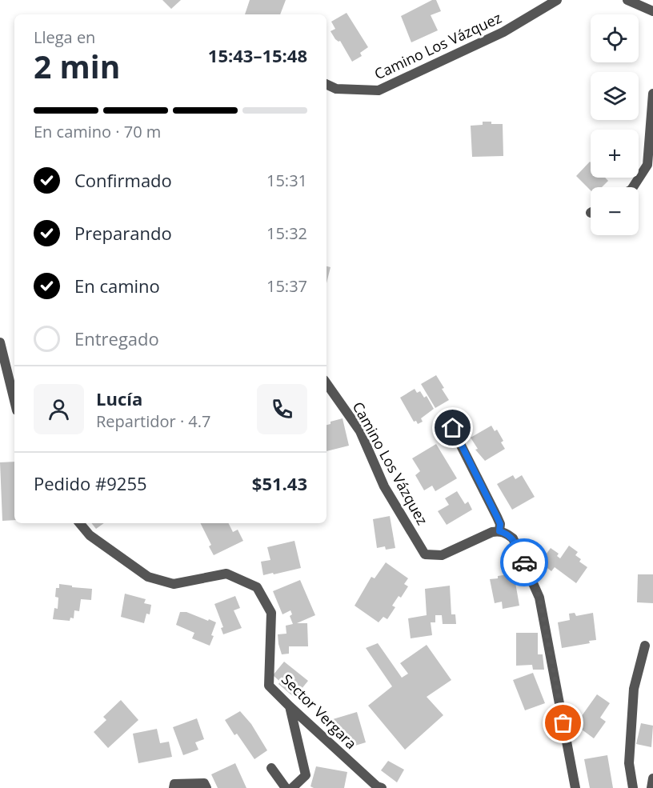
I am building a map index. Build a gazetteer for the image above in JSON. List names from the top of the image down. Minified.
{"streets":{"street":["Camino Los Vázquez","Sector Vergara"]},"page":{"map_buttons":["+","−"],"heading":["2 min","Llega en","15:43–15:48"],"panel":["Lucía","Repartidor · 4.7","Pedido #9255","$51.43"],"bar":"En camino · 70 m","list":[["Confirmado","15:31"],["Preparando","15:32"],["En camino","15:37"],"Entregado"]}}
